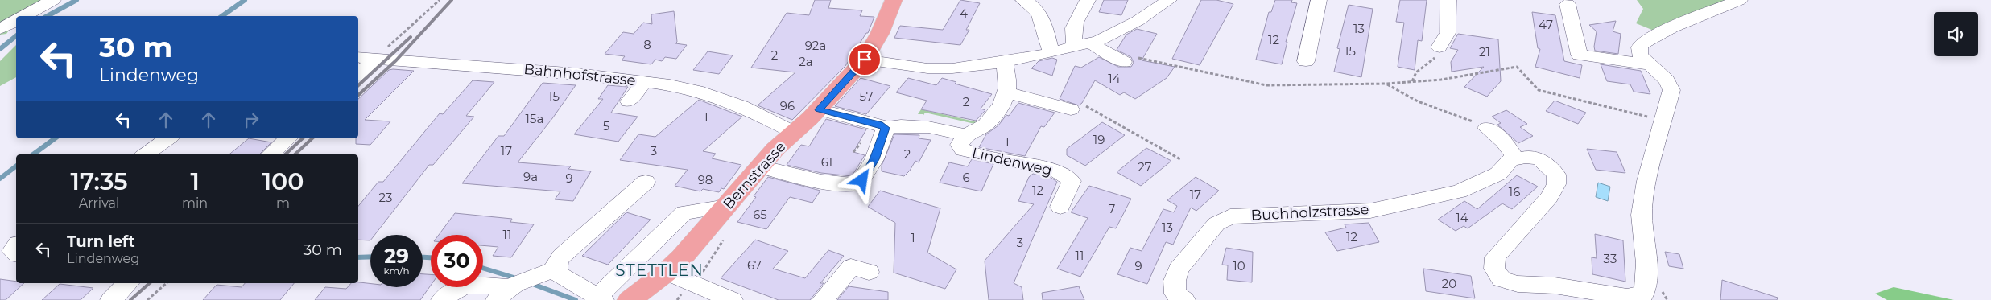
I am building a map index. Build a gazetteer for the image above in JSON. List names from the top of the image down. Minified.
{"streets":{"main road":["Bernstrasse"],"street":["Bahnhofstrasse","Lindenweg","Buchholzstrasse"]},"crossings":[["Bahnhofstrasse","Bernstrasse"],["Lindenweg","Bernstrasse"]],"districts":["STETTLEN"],"house_numbers":["4","47","13","12","8","92a","15","21","2","2a","14","15","57","2","96","1","15a","5","19","1","17","3","2","61","27","9a","6","9","98","12","16","17","23","7","65","14","13","11","12","1","3","11","33","67","9","10","20"],"page":{"turn":["30 m","Lindenweg"],"eta":["17:35","Arrival","1","min","100","m"],"list":[{"name":"Turn left","note":"Lindenweg","value":"30 m"}],"speed":"29 km/h","limit":"30"}}
